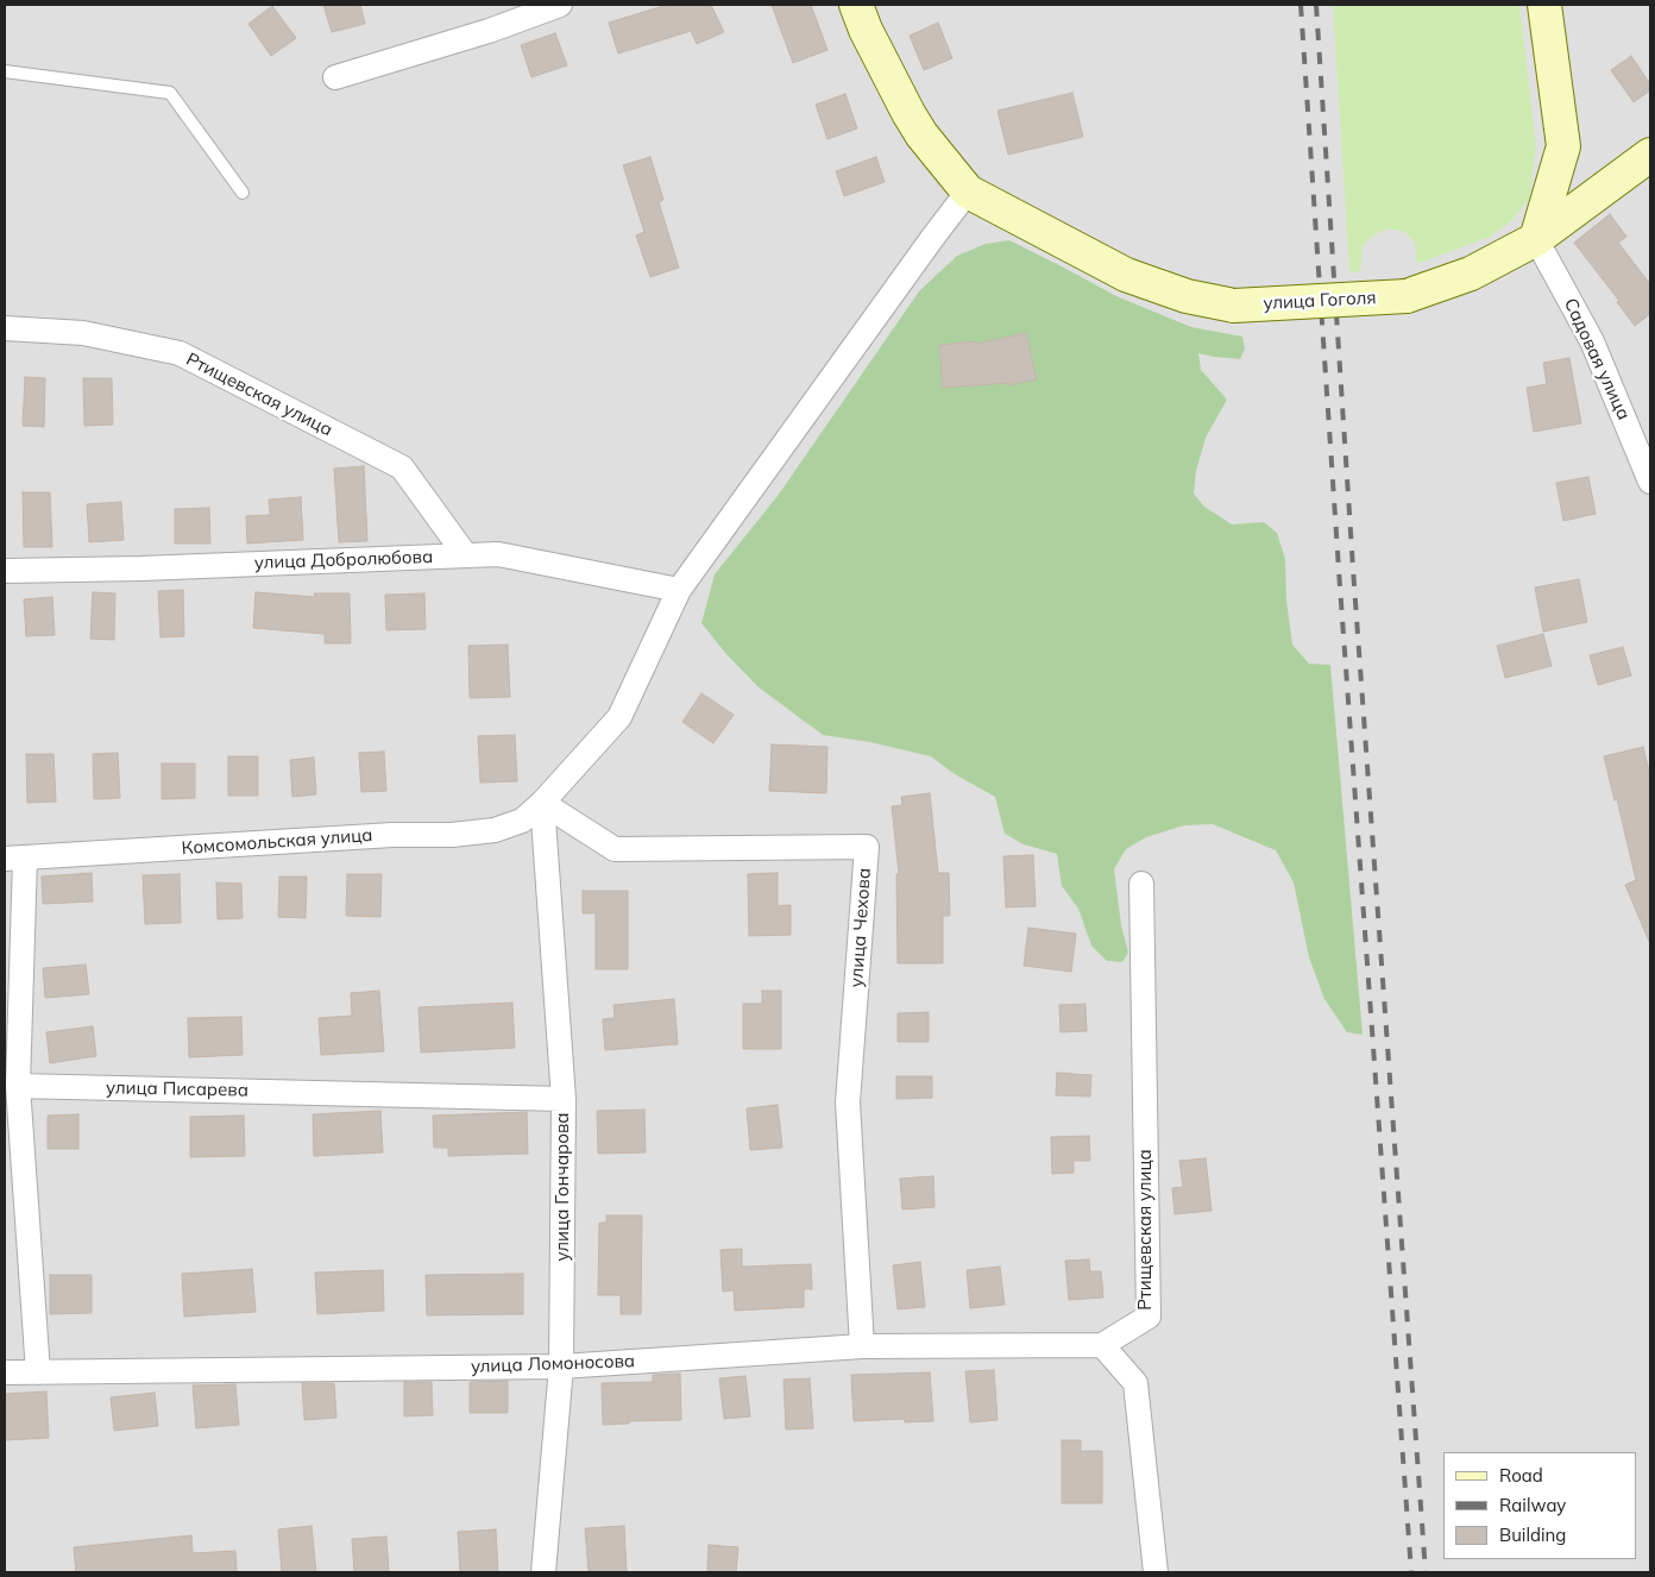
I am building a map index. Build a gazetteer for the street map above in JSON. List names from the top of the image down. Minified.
{"streets":{"street":["улица Гоголя","Садовая улица","Ртищевская улица","улица Добролюбова","Комсомольская улица","улица Чехова","улица Писарева","улица Гончарова","улица Ломоносова"]},"crossings":[["улица Гоголя","Садовая улица"],["улица Гоголя","Комсомольская улица"],["Ртищевская улица","улица Добролюбова"],["Ртищевская улица","улица Ломоносова"],["улица Добролюбова","Комсомольская улица"],["Комсомольская улица","улица Чехова"],["Комсомольская улица","улица Гончарова"],["улица Чехова","улица Гончарова"],["улица Чехова","улица Ломоносова"],["улица Писарева","улица Гончарова"],["улица Гончарова","улица Ломоносова"]],"legend":["Road","Railway","Building"]}
